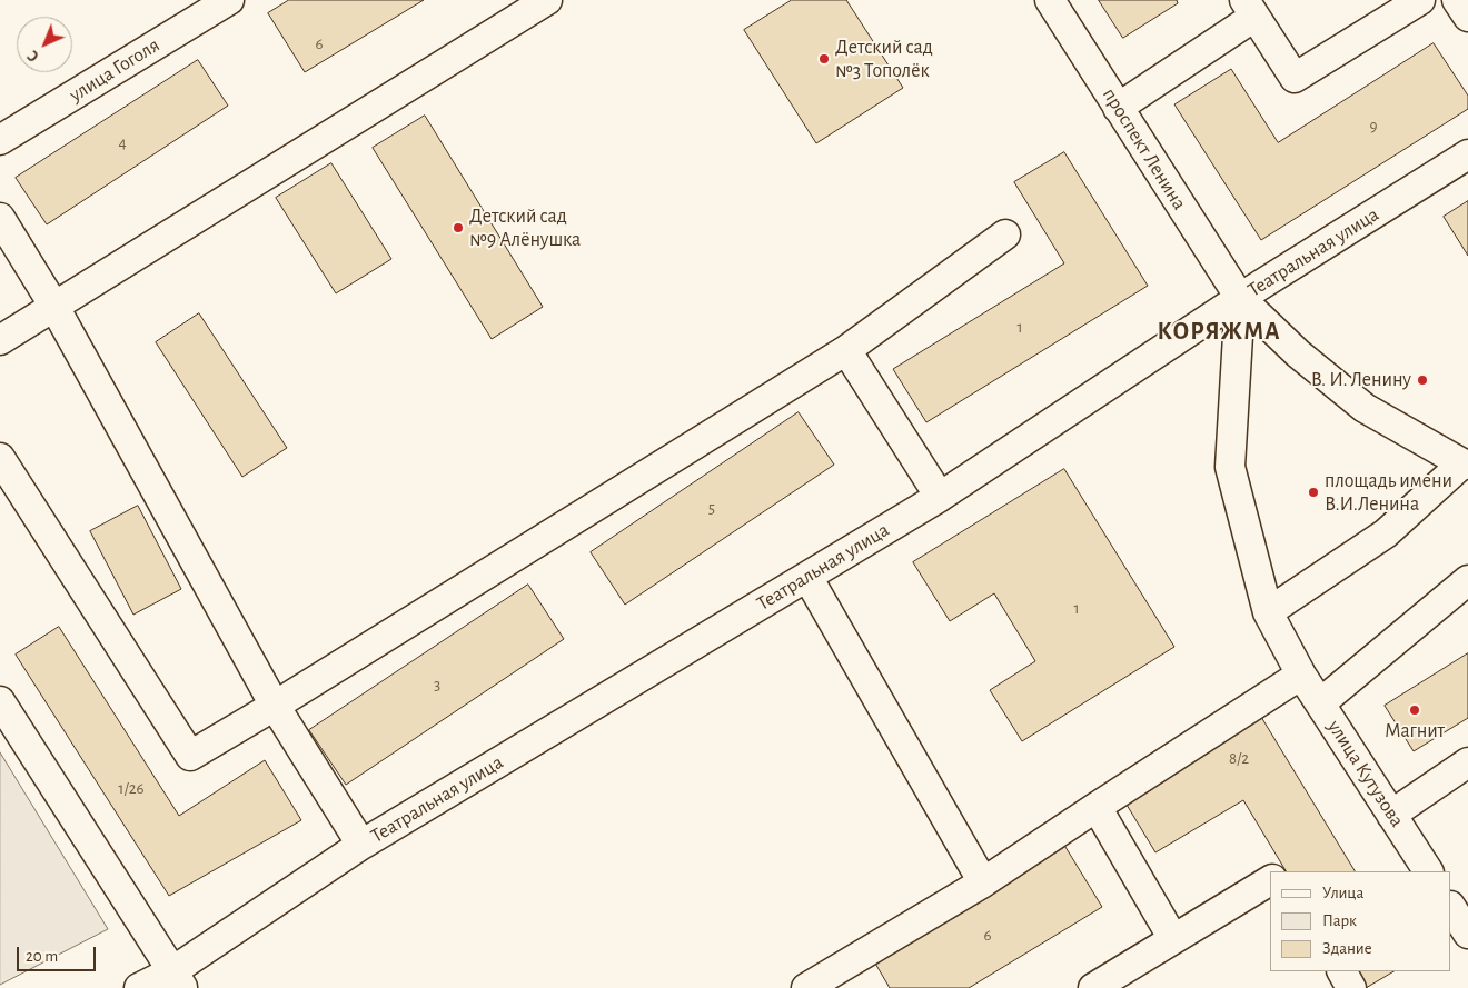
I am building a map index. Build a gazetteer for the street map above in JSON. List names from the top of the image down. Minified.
{"streets":{"street":["улица Гоголя","проспект Ленина","Театральная улица","улица Кутузова"]},"crossings":[["проспект Ленина","Театральная улица"]],"districts":["КОРЯЖМА"],"places":["Детский сад №3 Тополёк","Детский сад №9 Алёнушка","В. И. Ленину","площадь имени В.И.Ленина","Магнит"],"house_numbers":["6","9","4","1","5","1","3","8/2","1/26","6"],"legend":["Улица","Парк","Здание"],"scale_bar":"20 m","north":"bottom left"}
